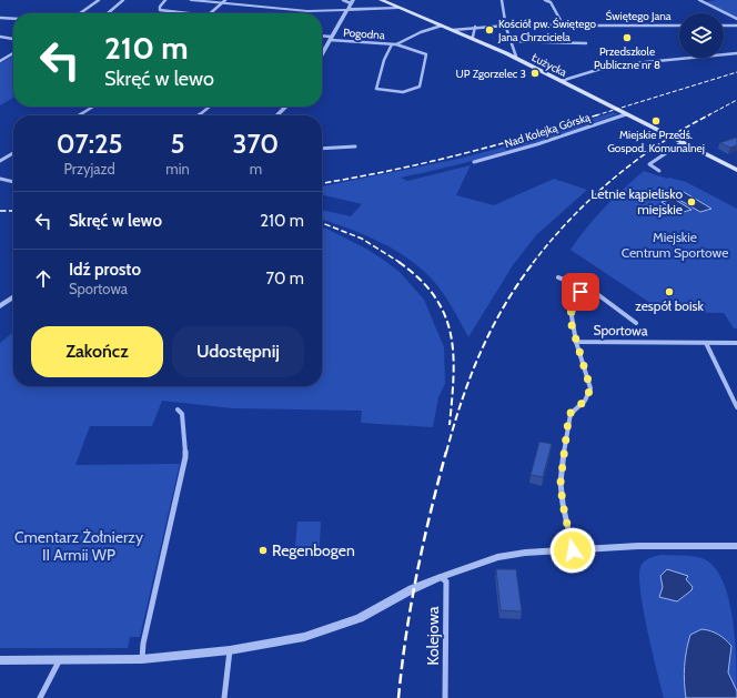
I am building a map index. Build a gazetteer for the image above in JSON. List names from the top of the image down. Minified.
{"streets":{"main road":["Łużycka"],"street":["Świętego Jana","Pogodna","Nad Kolejką Górską","Sportowa","Kolejowa"]},"crossings":[["Świętego Jana","Łużycka"],["Pogodna","Łużycka"],["Łużycka","Nad Kolejką Górską"]],"parks":["Miejskie Centrum Sportowe","Cmentarz Żołnierzy II Armii WP"],"places":["Kościół pw. Świętego Jana Chrzciciela","Przedszkole Publiczne nr 8","UP Zgorzelec 3","Miejskie Przedś. Gospod. Komunalnej","Letnie kąpielisko miejskie","zespół boisk","Regenbogen"],"page":{"turn":["210 m","Skręć w lewo"],"eta":["07:25","Przyjazd","5","min","370","m"],"list":[{"name":"Skręć w lewo","value":"210 m"},{"name":"Idź prosto","note":"Sportowa","value":"70 m"}],"buttons":["Zakończ","Udostępnij"]}}
